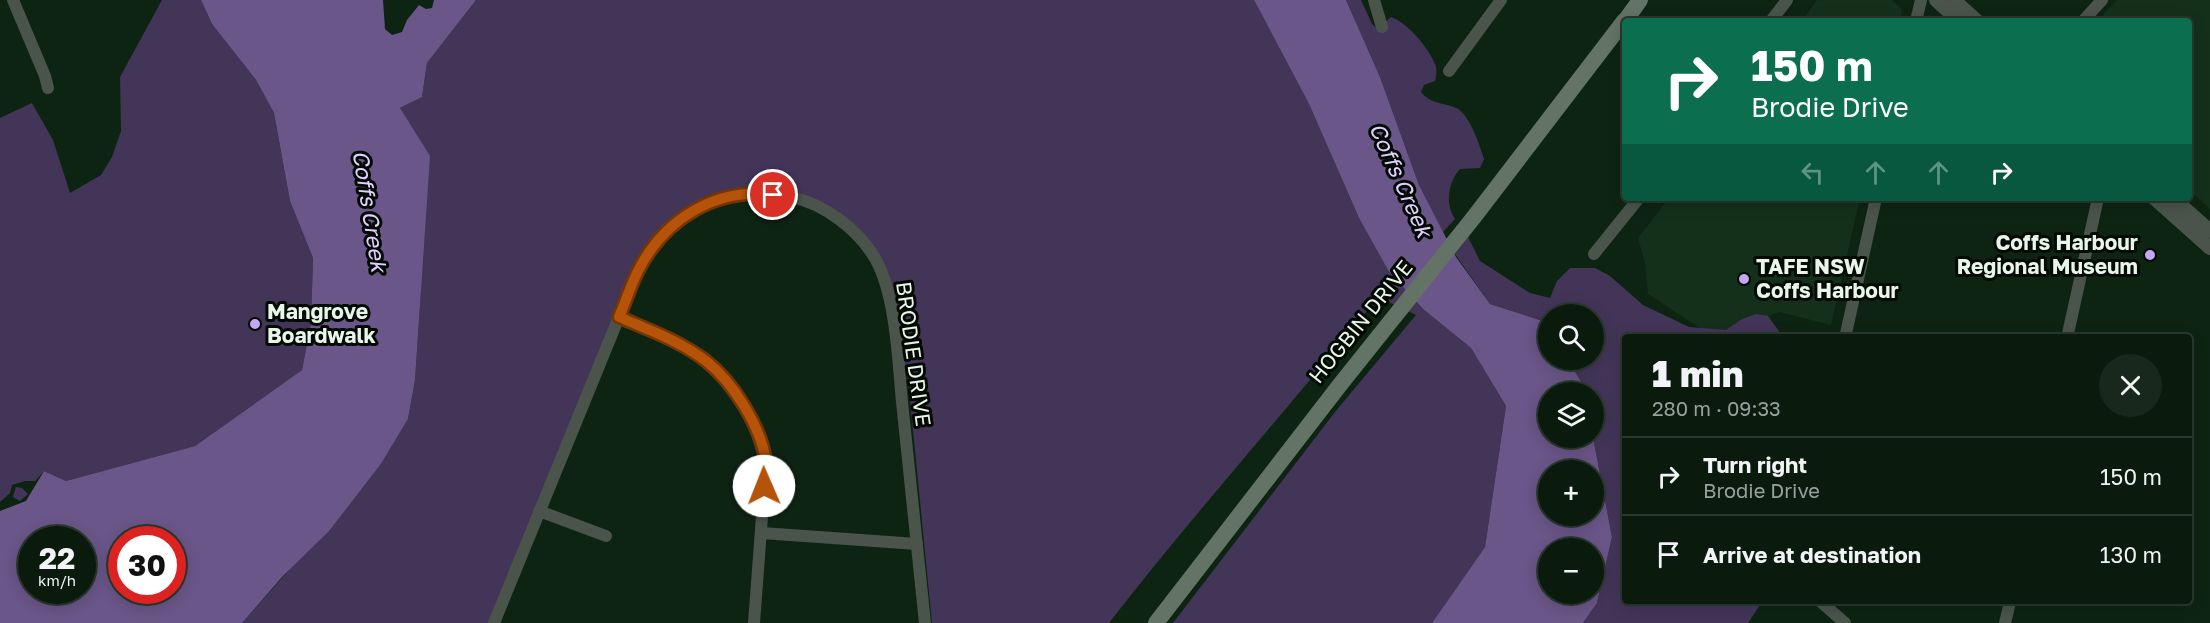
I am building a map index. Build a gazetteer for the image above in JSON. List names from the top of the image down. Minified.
{"streets":{"main road":["HOGBIN DRIVE"],"street":["BRODIE DRIVE"]},"water":["Coffs Creek"],"places":["Coffs Harbour Regional Museum","TAFE NSW Coffs Harbour","Mangrove Boardwalk"],"page":{"turn":["150 m","Brodie Drive"],"map_buttons":["+","−"],"heading":["1 min","280 m · 09:33"],"list":[{"name":"Turn right","note":"Brodie Drive","value":"150 m"},{"name":"Arrive at destination","value":"130 m"}],"speed":"22 km/h","limit":"30"}}
